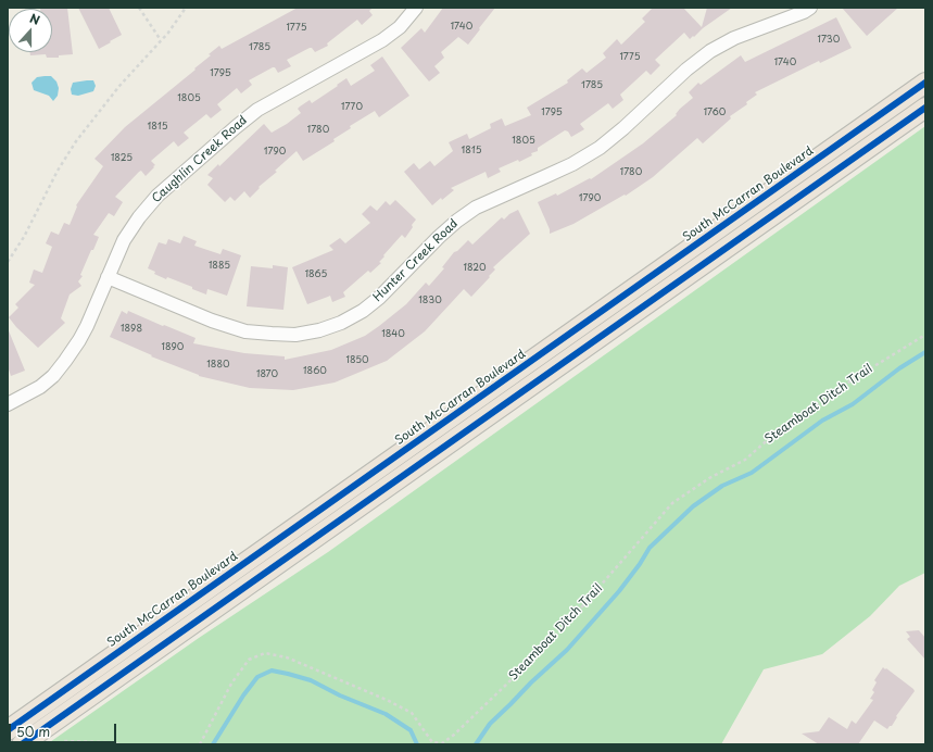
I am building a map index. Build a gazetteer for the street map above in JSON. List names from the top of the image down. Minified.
{"streets":{"main road":["South McCarran Boulevard"],"street":["Caughlin Creek Road","Hunter Creek Road"],"path":["Steamboat Ditch Trail"]},"crossings":[["Caughlin Creek Road","Hunter Creek Road"]],"house_numbers":["1740","1775","1730","1785","1775","1740","1795","1785","1805","1770","1795","1760","1815","1780","1805","1815","1790","1825","1780","1790","1885","1820","1865","1830","1898","1840","1890","1850","1880","1860","1870"],"scale_bar":"50 m","north":"top"}
